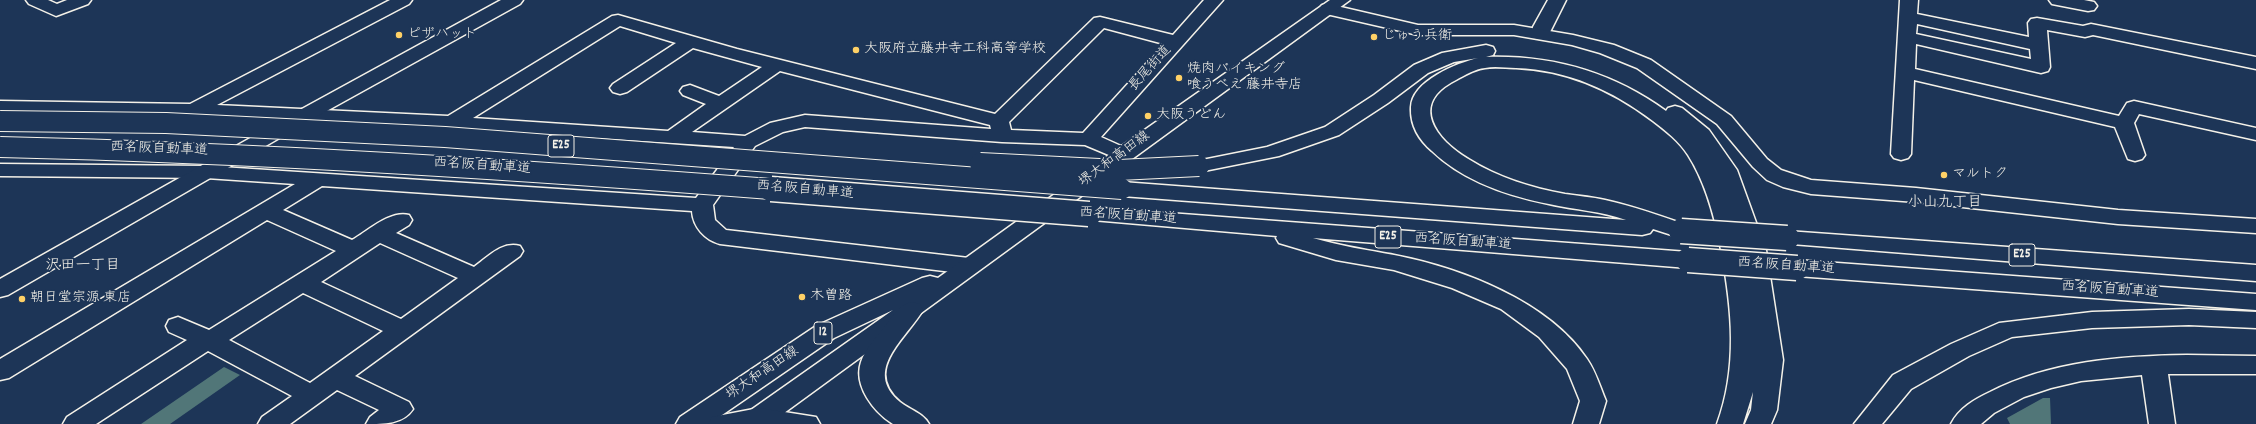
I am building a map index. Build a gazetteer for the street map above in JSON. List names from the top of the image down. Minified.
{"streets":{"main road":["長尾街道","E25","西名阪自動車道","堺大和高田線","12"]},"districts":["小山九丁目","沢田一丁目"],"places":["ピザハット","じゅう兵衛","大阪府立藤井寺工科高等学校","焼肉バイキング 喰うべえ 藤井寺店","大阪うどん","マルトク","木曽路","朝日堂宗源 東店"]}
